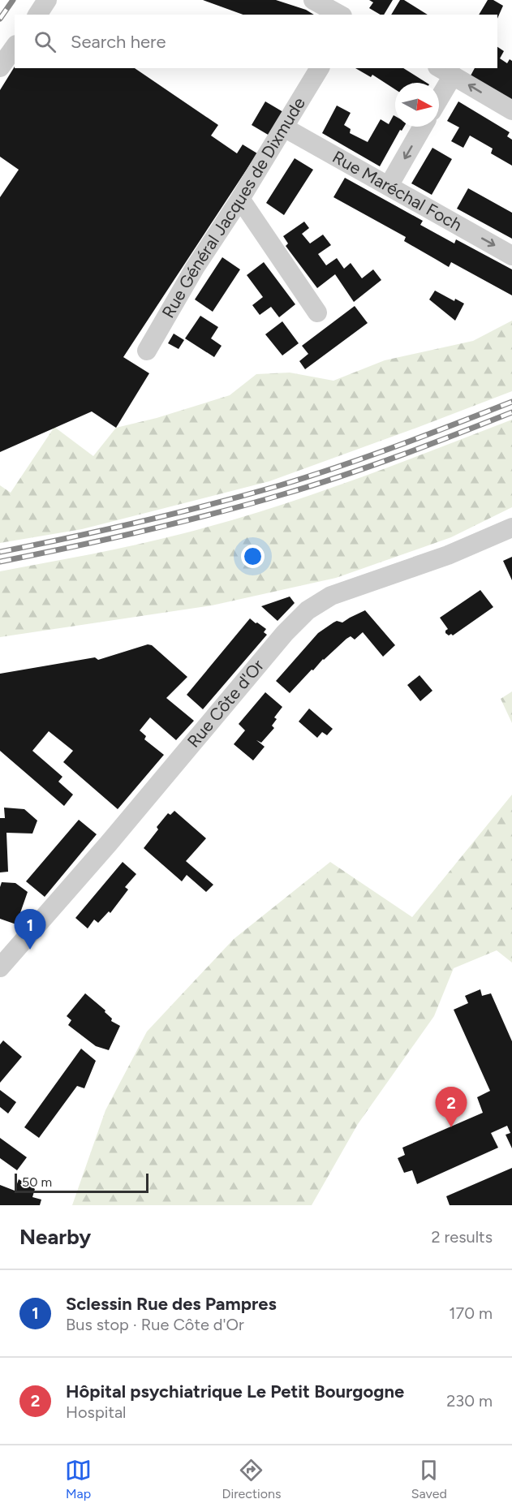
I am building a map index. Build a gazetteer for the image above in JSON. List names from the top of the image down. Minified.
{"streets":{"street":["Rue Maréchal Foch","Rue Général Jacques de Dixmude","Rue Côte d'Or"]},"crossings":[["Rue Maréchal Foch","Rue Général Jacques de Dixmude"]],"scale_bar":"50 m","north":"right","page":{"search":"Search here","pins":["1","2"],"scale":"50 m","heading":["Nearby","2 results"],"list":[{"mark":"1","name":"Sclessin Rue des Pampres","note":"Bus stop · Rue Côte d'Or","value":"170 m"},{"mark":"2","name":"Hôpital psychiatrique Le Petit Bourgogne","note":"Hospital","value":"230 m"}],"nav":["Map","Directions","Saved"]}}
